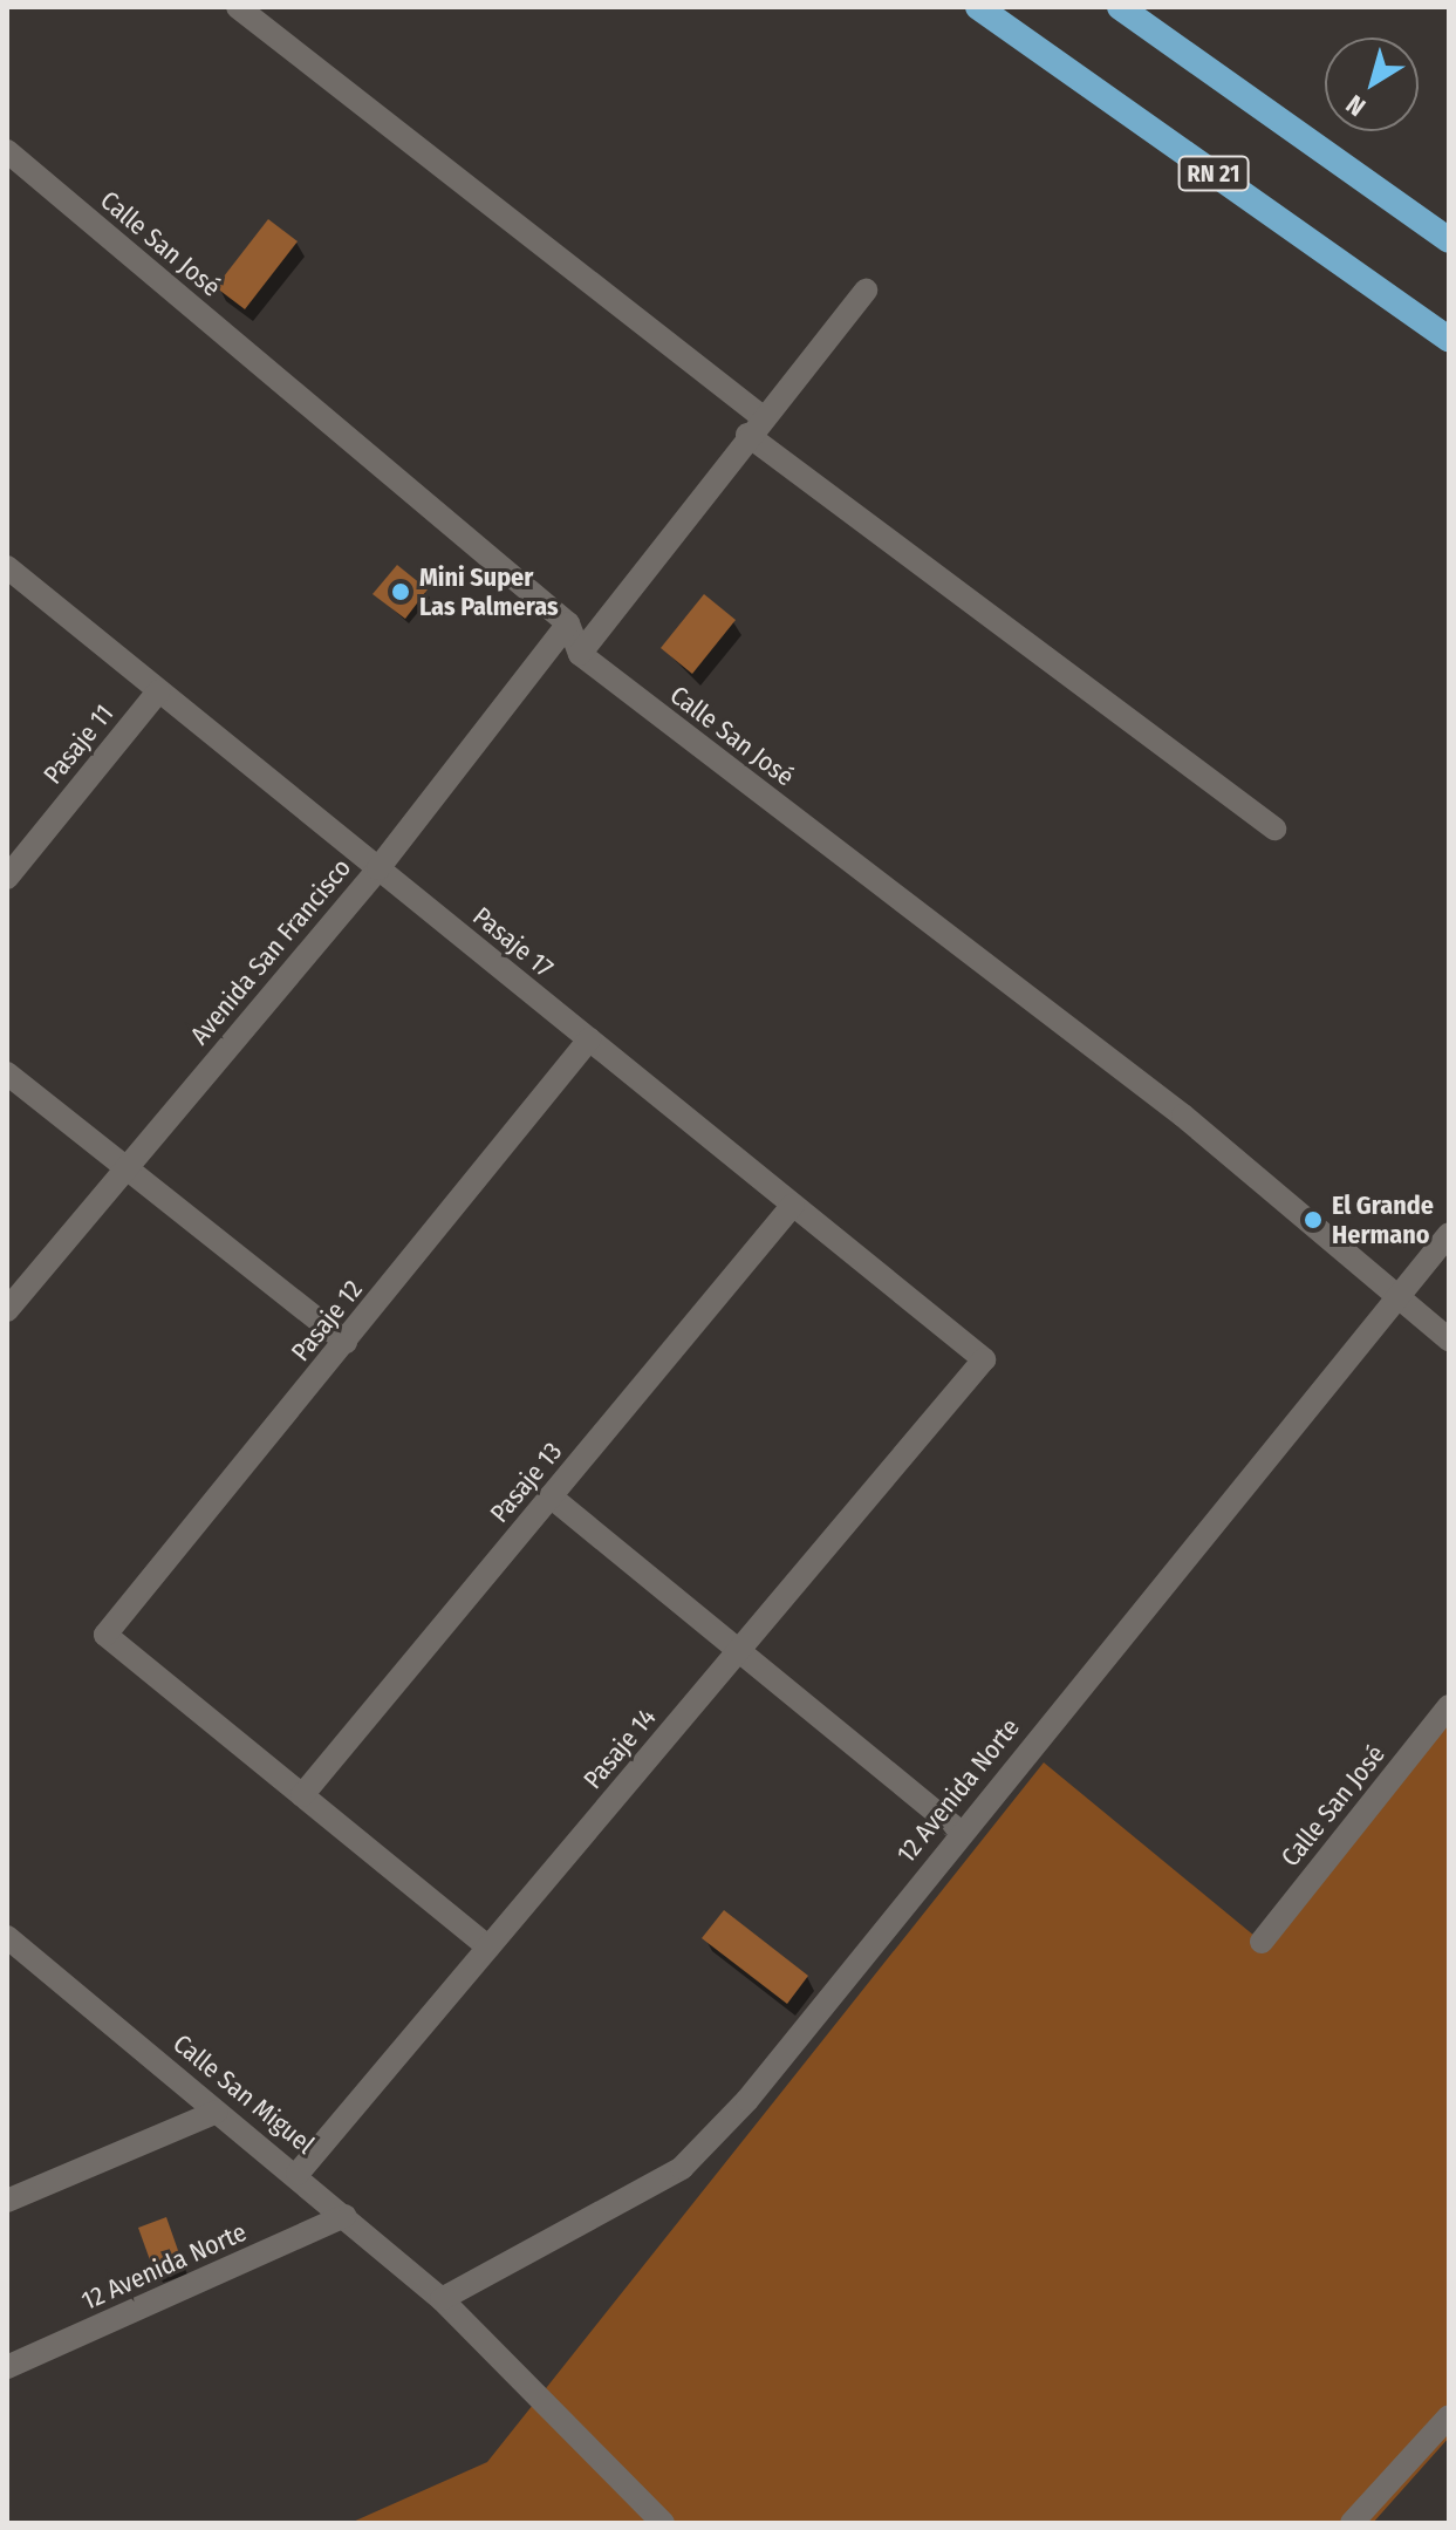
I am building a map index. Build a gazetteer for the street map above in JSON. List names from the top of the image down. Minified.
{"streets":{"highway":["RN 21"],"street":["Calle San José","Pasaje 11","Pasaje 17","Avenida San Francisco","Pasaje 12","Pasaje 13","Pasaje 14","12 Avenida Norte","Calle San Miguel"]},"crossings":[["Calle San José","Avenida San Francisco"],["Calle San José","12 Avenida Norte"],["Pasaje 11","Pasaje 17"],["Pasaje 17","Avenida San Francisco"],["Pasaje 17","Pasaje 12"],["Pasaje 17","Pasaje 13"],["Pasaje 17","Pasaje 14"],["Pasaje 12","Pasaje 13"],["Pasaje 14","Calle San Miguel"],["12 Avenida Norte","Calle San Miguel"]],"places":["Mini Super Las Palmeras","El Grande Hermano"],"north":"bottom left"}
